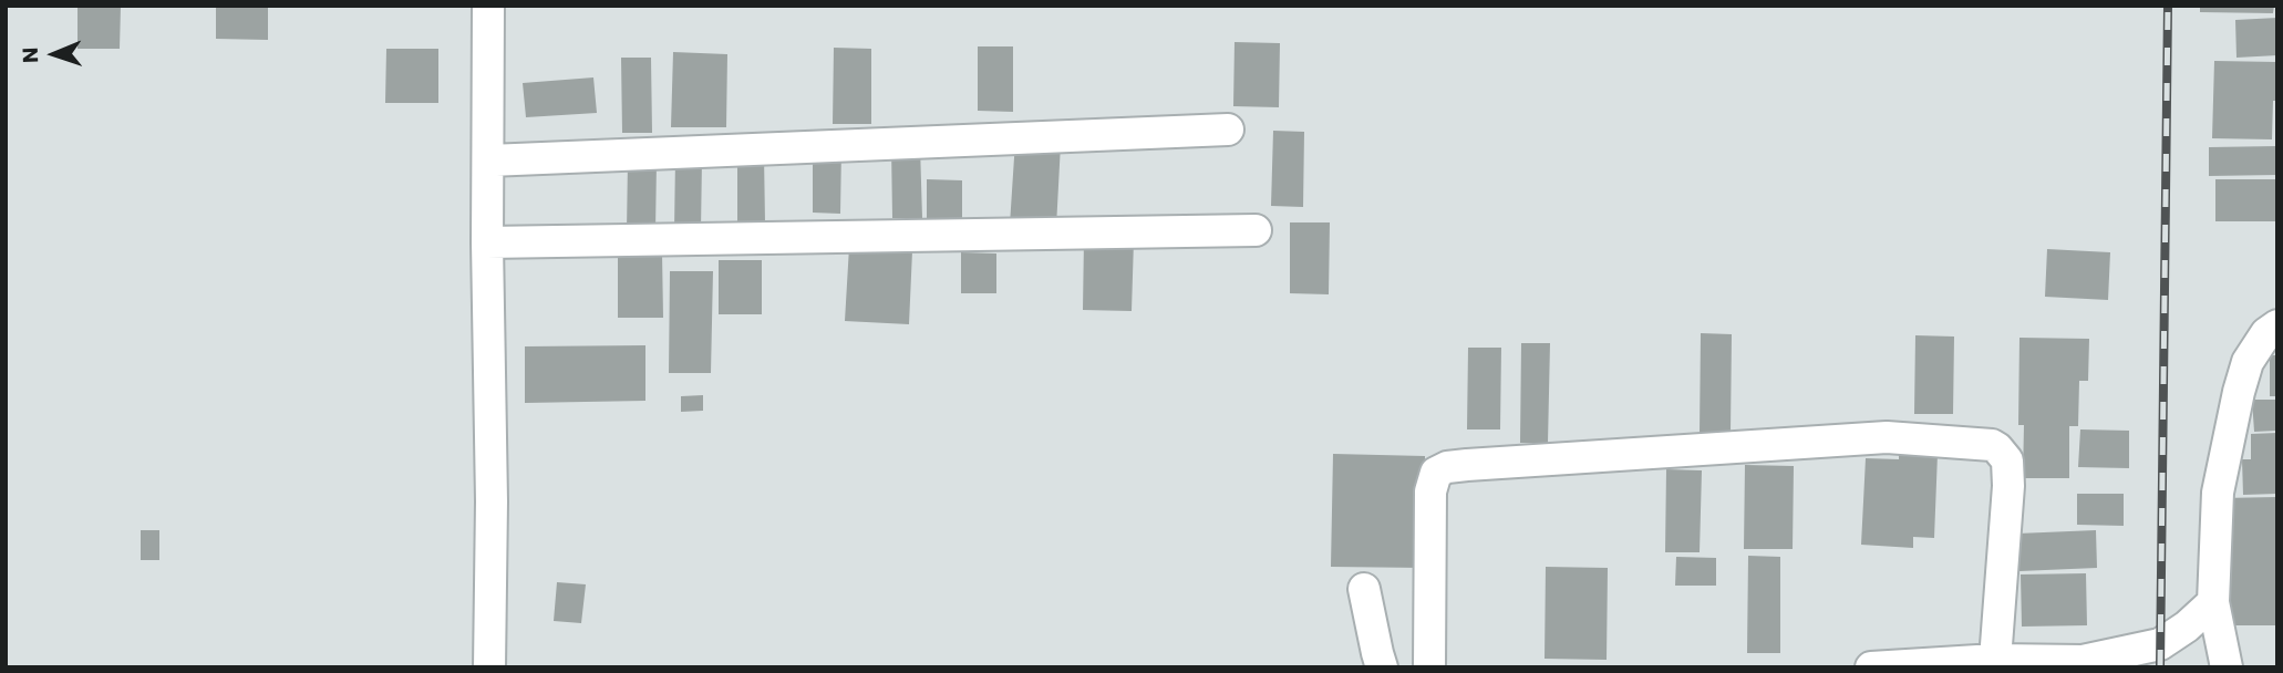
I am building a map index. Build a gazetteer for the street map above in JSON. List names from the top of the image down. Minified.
{"north":"left"}
